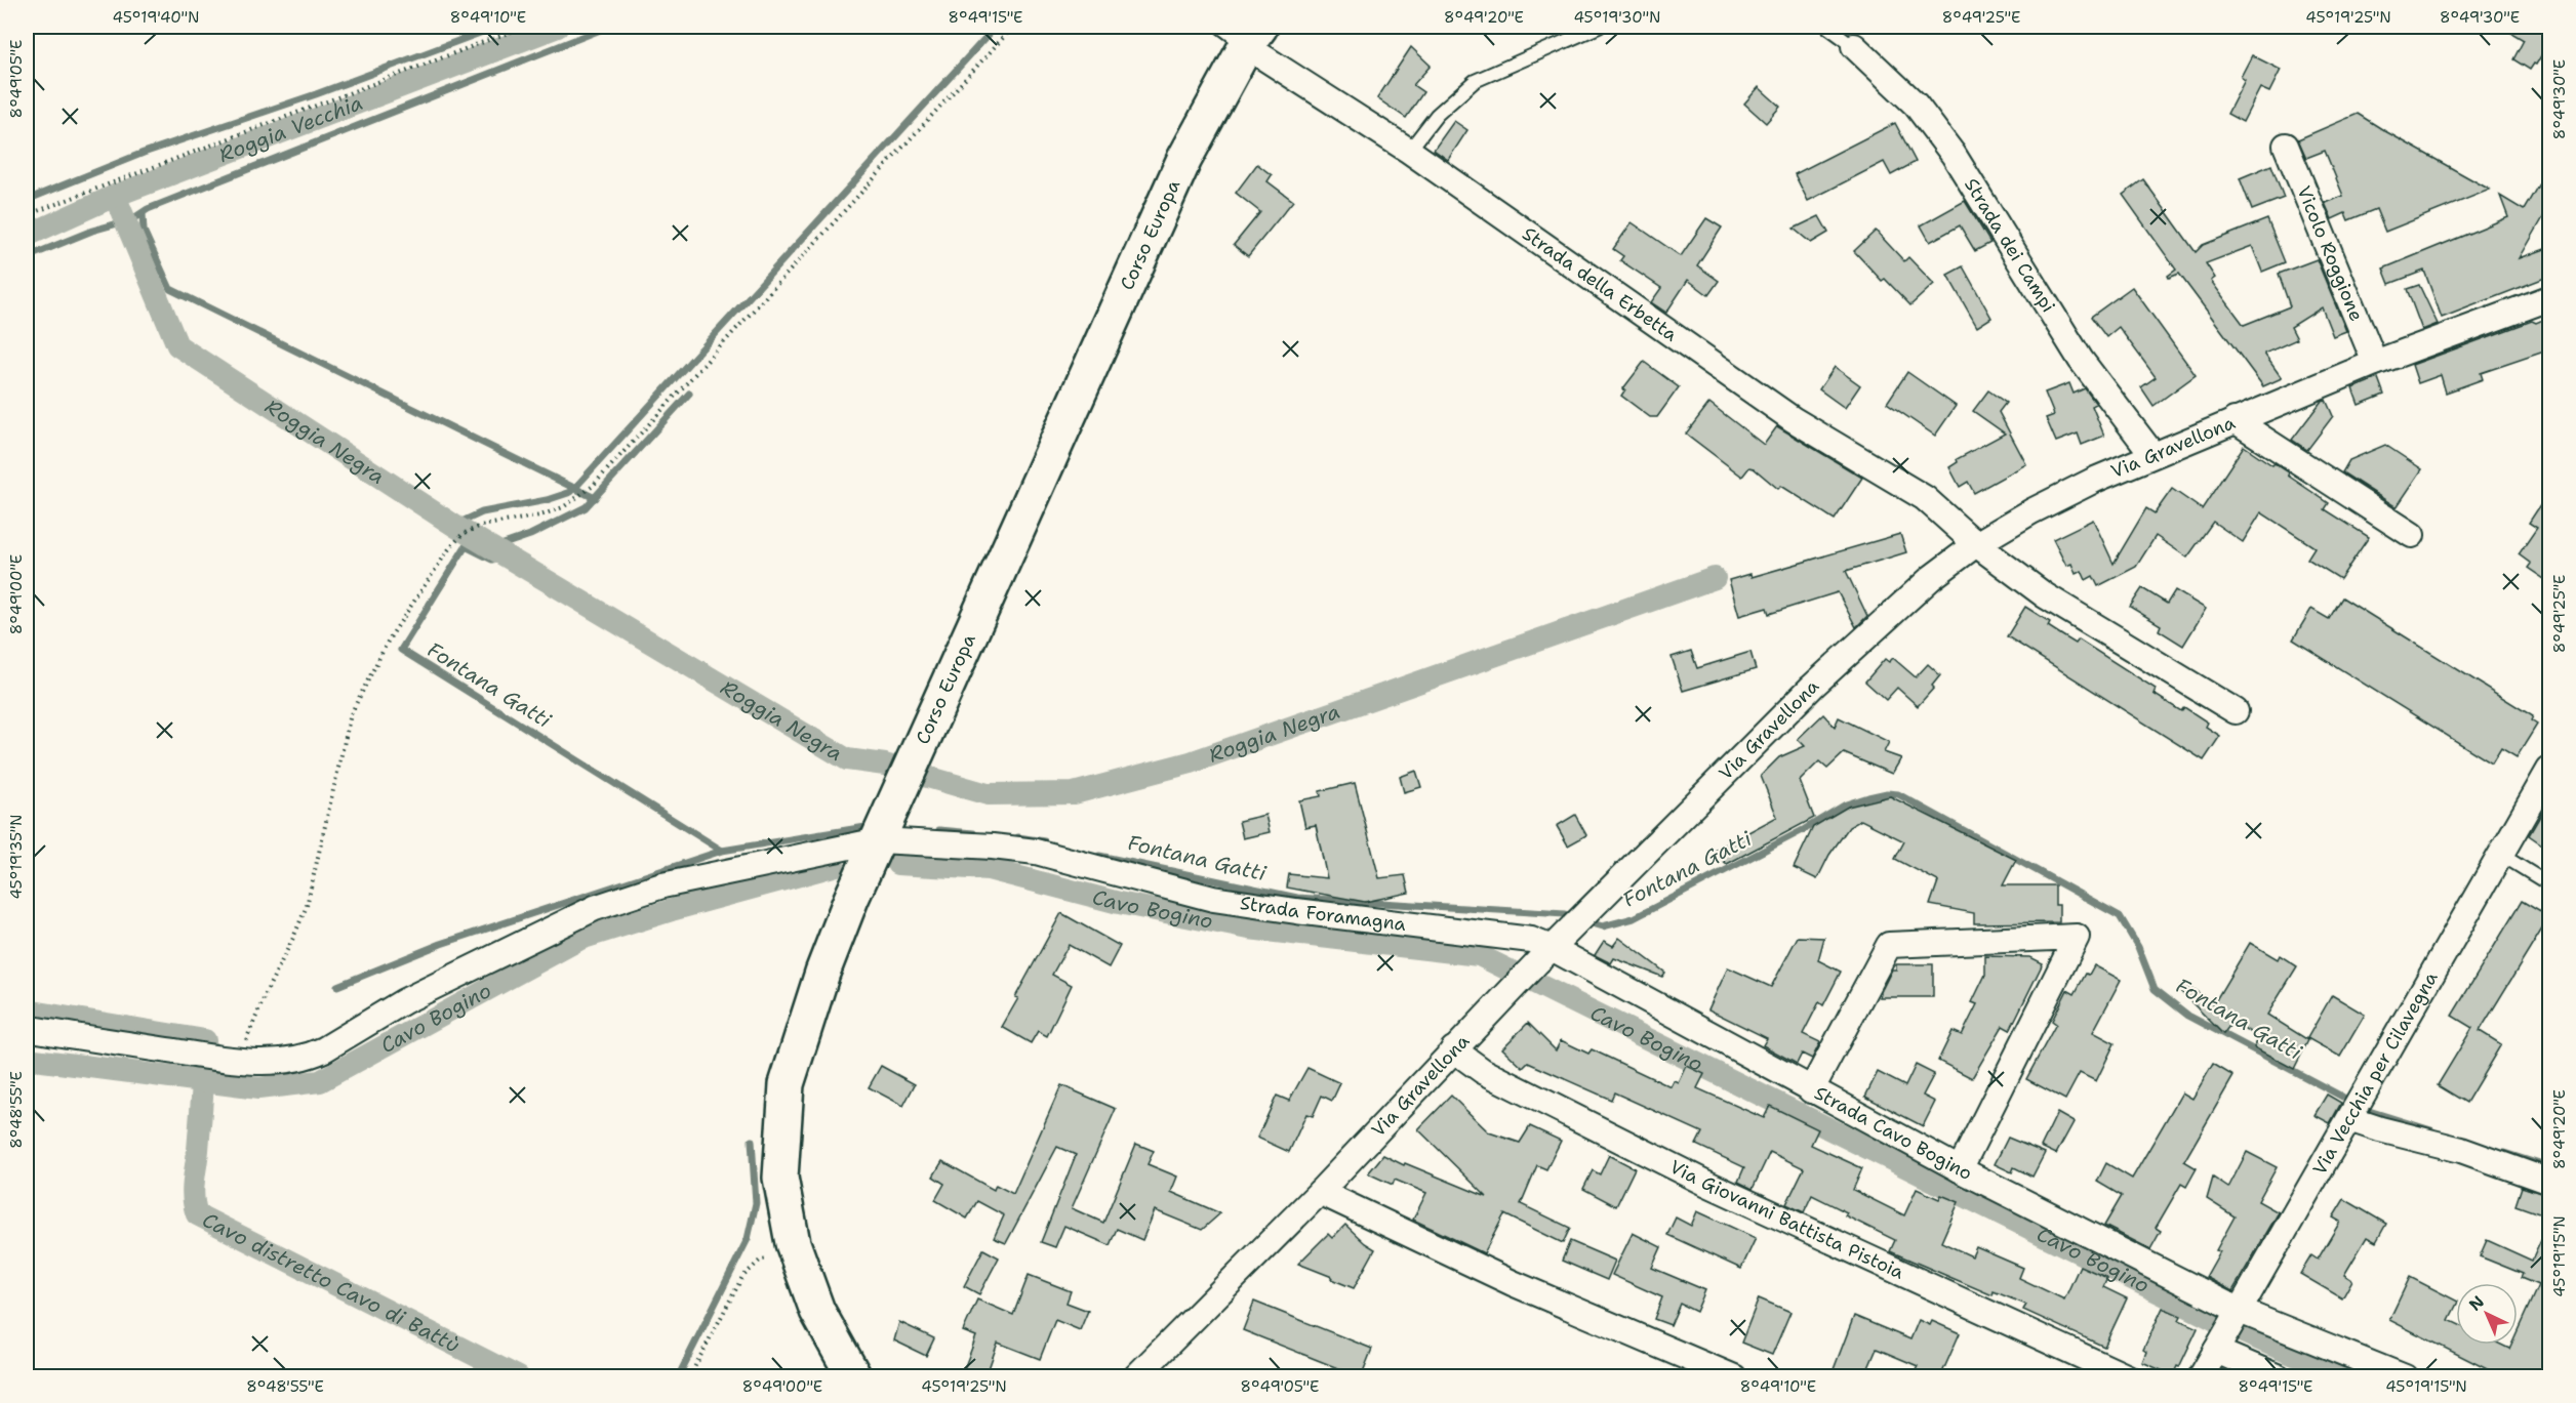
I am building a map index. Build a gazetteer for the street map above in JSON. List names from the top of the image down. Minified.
{"streets":{"main road":["Corso Europa"],"street":["Strada dei Campi","Vicolo Roggione","Strada della Erbetta","Via Gravellona","Strada Foramagna","Via Vecchia per Cilavegna","Strada Cavo Bogino","Via Giovanni Battista Pistoia"]},"crossings":[["Corso Europa","Strada della Erbetta"],["Corso Europa","Strada Foramagna"],["Strada dei Campi","Via Gravellona"],["Vicolo Roggione","Via Gravellona"],["Strada della Erbetta","Via Gravellona"],["Via Gravellona","Strada Foramagna"],["Via Gravellona","Strada Cavo Bogino"],["Via Gravellona","Via Giovanni Battista Pistoia"],["Strada Foramagna","Strada Cavo Bogino"],["Via Vecchia per Cilavegna","Strada Cavo Bogino"]],"water":["Roggia Vecchia","Roggia Negra","Fontana Gatti","Cavo Bogino","Cavo distretto Cavo di Battù"],"north":"top left","coordinates":["45°19'40\"N","8°49'10\"E","8°49'15\"E","8°49'20\"E","45°19'30\"N","8°49'25\"E","45°19'25\"N","8°49'30\"E","8°49'05\"E","8°49'00\"E","45°19'35\"N","8°48'55\"E","45°19'15\"N"]}
